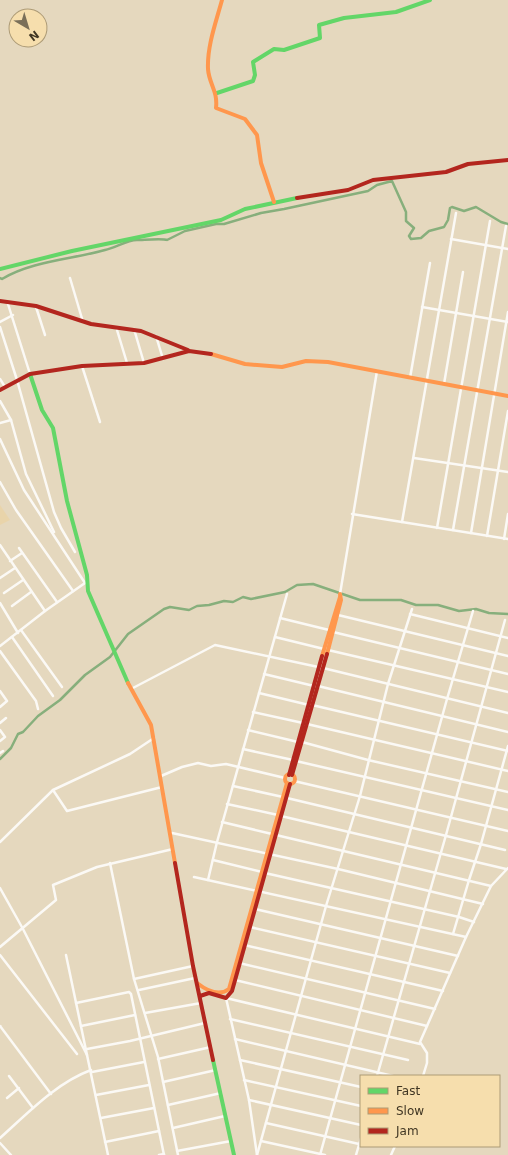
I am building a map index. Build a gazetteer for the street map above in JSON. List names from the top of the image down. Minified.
{"legend":["Fast","Slow","Jam"],"north":"bottom right"}
